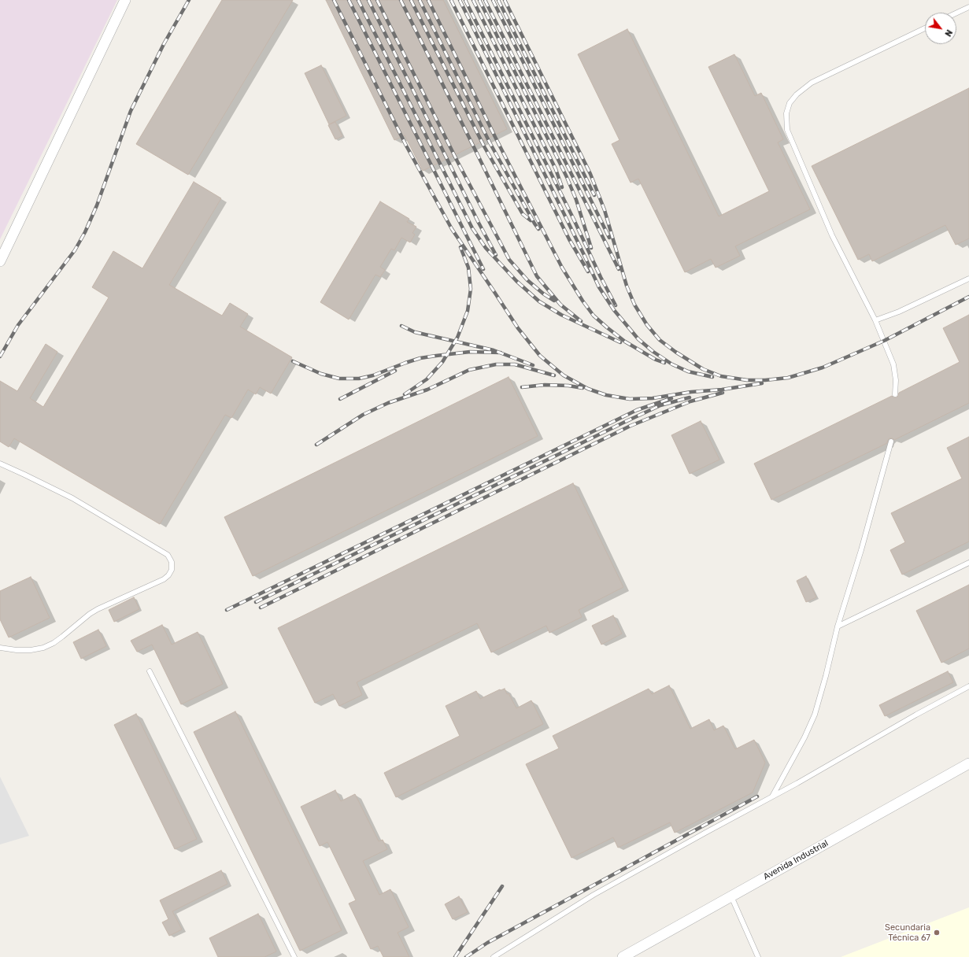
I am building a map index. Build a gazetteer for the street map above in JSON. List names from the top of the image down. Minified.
{"streets":{"street":["Avenida Industrial"]},"places":["Secundaria Técnica 67"],"north":"bottom right"}
